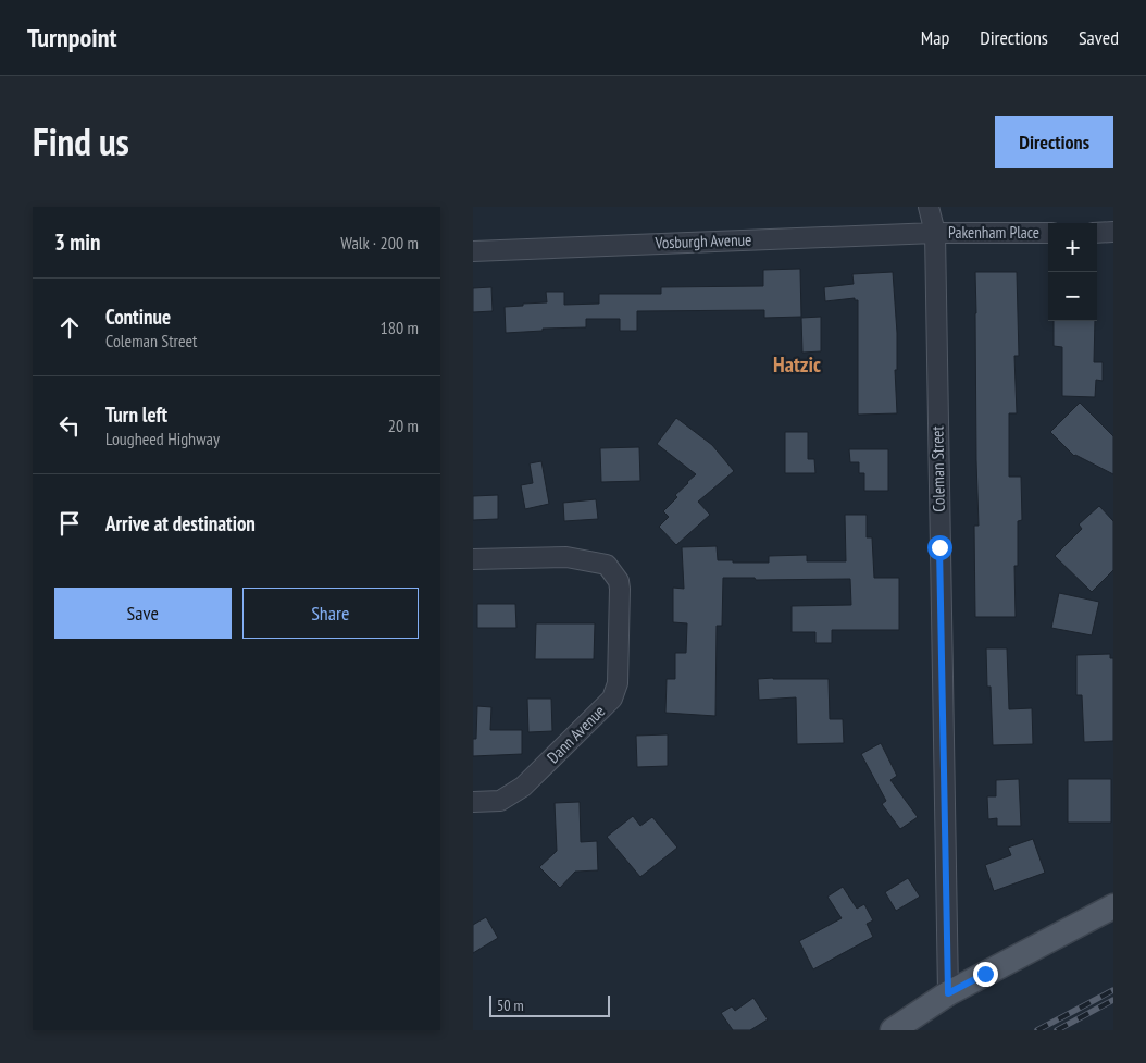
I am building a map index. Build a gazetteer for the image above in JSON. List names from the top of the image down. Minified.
{"streets":{"street":["Pakenham Place","Vosburgh Avenue","Coleman Street","Dann Avenue"]},"crossings":[["Pakenham Place","Vosburgh Avenue"],["Pakenham Place","Coleman Street"],["Vosburgh Avenue","Coleman Street"]],"districts":["Hatzic"],"scale_bar":"50 m","page":{"header":"Turnpoint","nav":["Map","Directions","Saved"],"title":"Find us","buttons":["Directions",["Save","Share"]],"heading":["3 min","Walk · 200 m"],"map_buttons":["+","−"],"list":[["Continue","Coleman Street","180 m"],["Turn left","Lougheed Highway","20 m"],"Arrive at destination"],"scale":"50 m"}}
